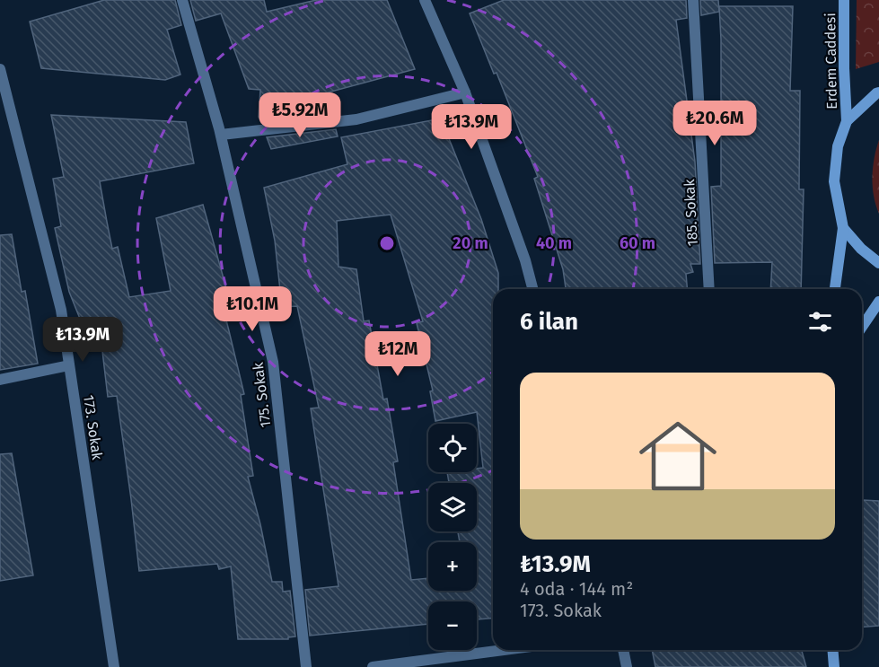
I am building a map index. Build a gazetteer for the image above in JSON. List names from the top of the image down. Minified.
{"streets":{"main road":["Erdem Caddesi"],"street":["185. Sokak","175. Sokak","173. Sokak"]},"page":{"price":["₺5.92M","₺20.6M","₺13.9M","₺10.1M","₺13.9M","₺12M"],"heading":"6 ilan","list":[{"name":"₺13.9M","note":"4 oda · 144 m² · 173. Sokak"}],"map_buttons":["+","−"]},"rings":["20 m","40 m","60 m"]}
